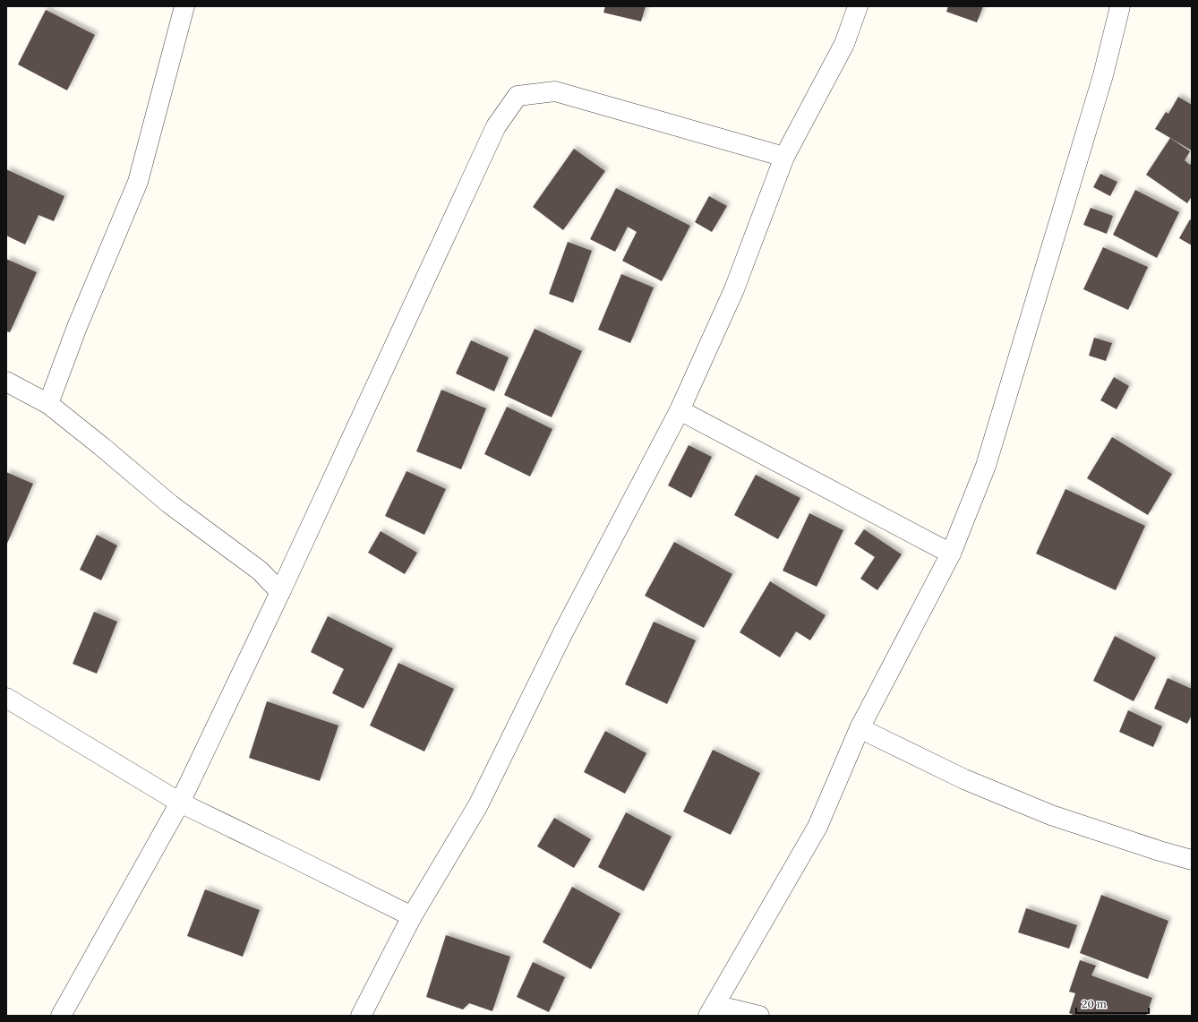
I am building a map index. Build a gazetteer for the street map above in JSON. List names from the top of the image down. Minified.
{"scale_bar":"20 m"}
